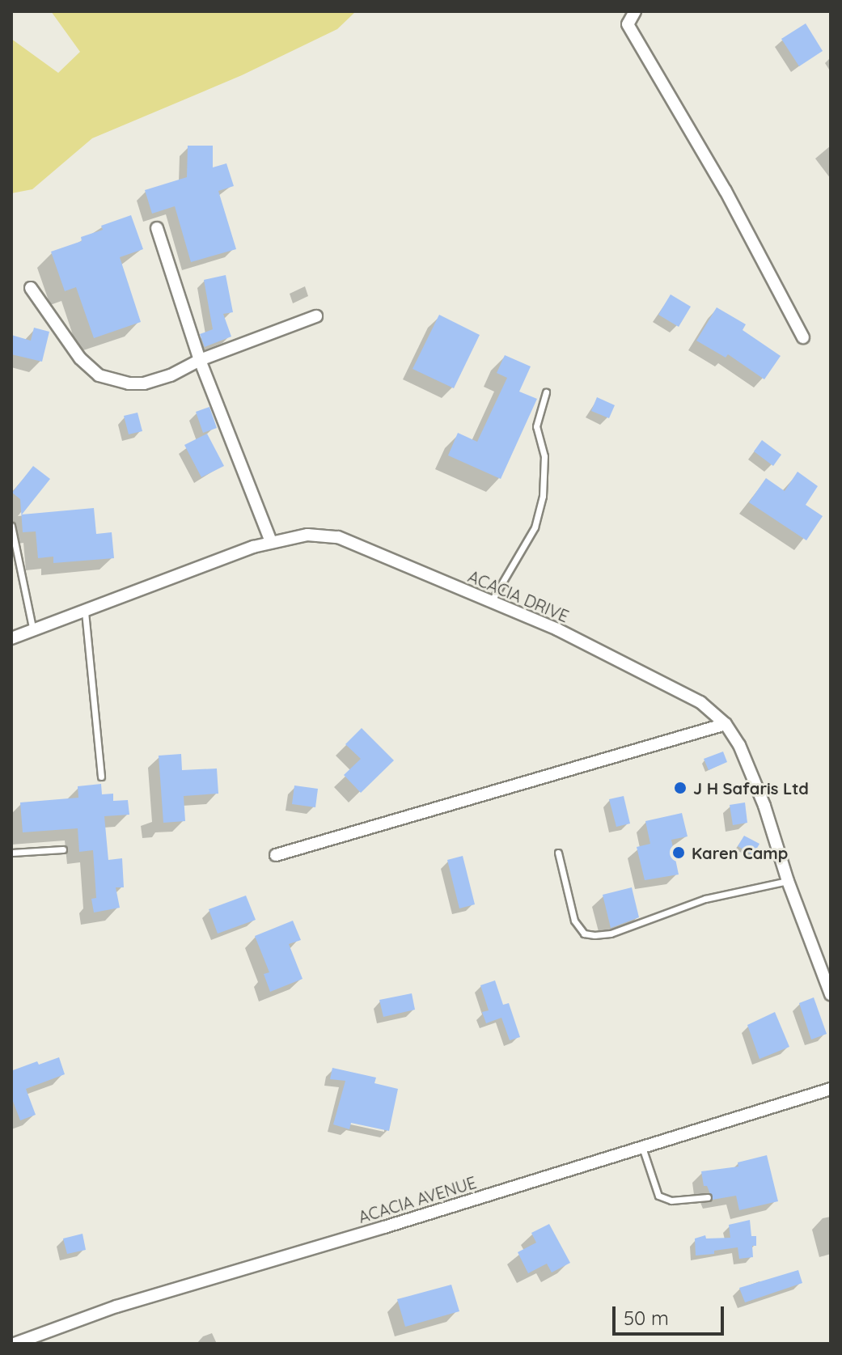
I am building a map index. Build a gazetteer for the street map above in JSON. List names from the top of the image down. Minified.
{"streets":{"street":["ACACIA DRIVE","ACACIA AVENUE"]},"places":["J H Safaris Ltd","Karen Camp"],"scale_bar":"50 m"}
